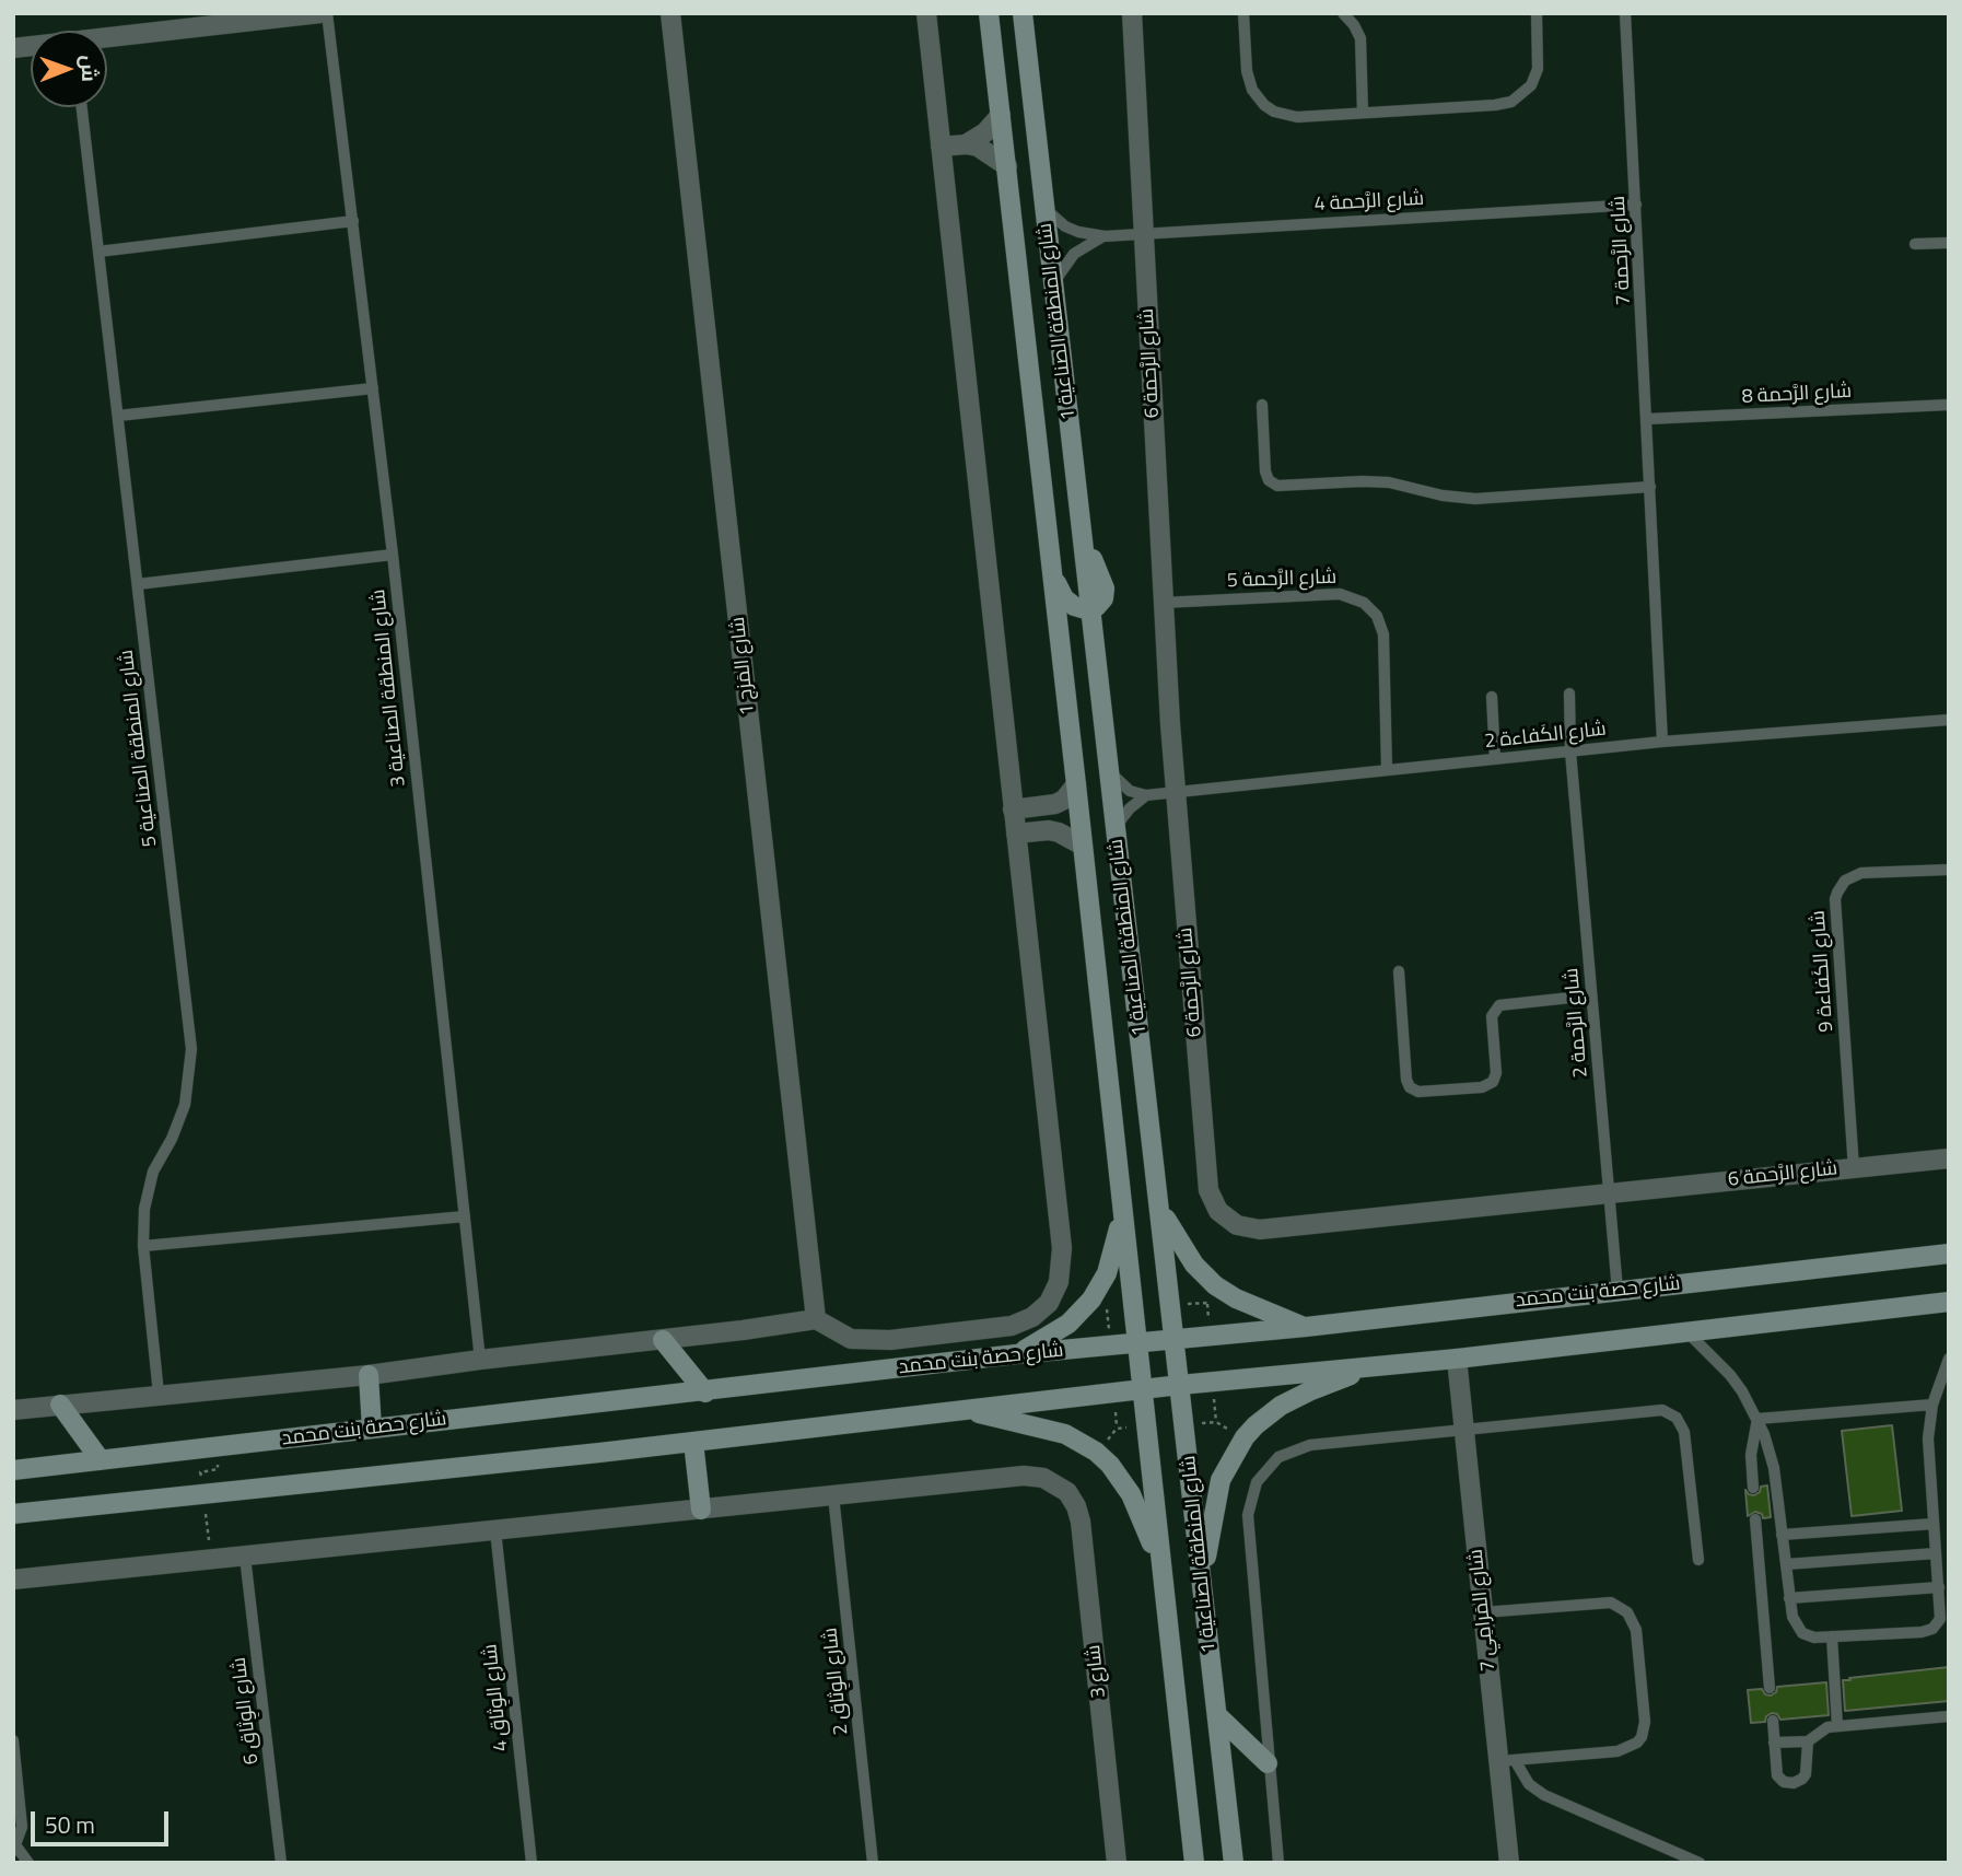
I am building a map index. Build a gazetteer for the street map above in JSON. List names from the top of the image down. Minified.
{"streets":{"main road":["شارع المنطقة الصناعية 1","شارع حصة بنت محمد"],"street":["شارع الرَّحمة 6","شارع المَزج 1","شارع المَرامِي 7","شارع 3"],"lane":["شارع الرَّحمة 4","شارع الرَّحمة 7","شارع الرَّحمة 8","شارع الرَّحمة 5","شارع المنطقة الصناعية 3","شارع الكَفاءة 2","شارع المنطقة الصناعية 5","شارع الكَفاءة 9","شارع الرَّحمة 2","شارع الوِثاق 2","شارع الوِثاق 4","شارع الوِثاق 6"]},"crossings":[["شارع الرَّحمة 4","شارع الرَّحمة 7"],["شارع الرَّحمة 4","شارع المنطقة الصناعية 1"],["شارع الرَّحمة 4","شارع الرَّحمة 6"],["شارع الرَّحمة 7","شارع الرَّحمة 8"],["شارع الرَّحمة 7","شارع الكَفاءة 2"],["شارع المنطقة الصناعية 1","شارع حصة بنت محمد"],["شارع الرَّحمة 6","شارع الرَّحمة 5"],["شارع الرَّحمة 6","شارع الكَفاءة 2"],["شارع الرَّحمة 6","شارع الكَفاءة 9"],["شارع الرَّحمة 6","شارع الرَّحمة 2"],["شارع الرَّحمة 5","شارع الكَفاءة 2"],["شارع الكَفاءة 2","شارع الرَّحمة 2"],["شارع الرَّحمة 2","شارع حصة بنت محمد"],["شارع 3","شارع الوِثاق 2"]],"scale_bar":"50 m","north":"right"}
